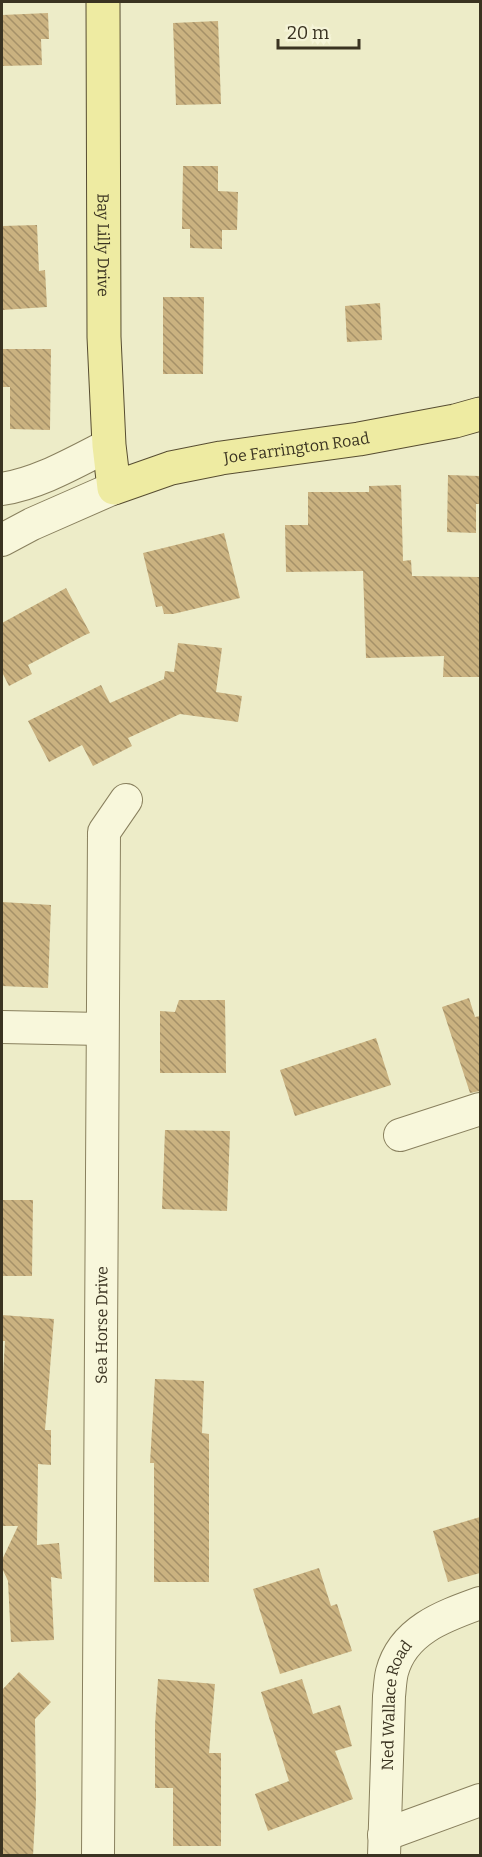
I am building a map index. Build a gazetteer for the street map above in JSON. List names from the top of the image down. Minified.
{"streets":{"main road":["Bay Lilly Drive","Joe Farrington Road"],"street":["Sea Horse Drive","Ned Wallace Road"]},"crossings":[["Bay Lilly Drive","Joe Farrington Road"]],"scale_bar":"20 m"}
